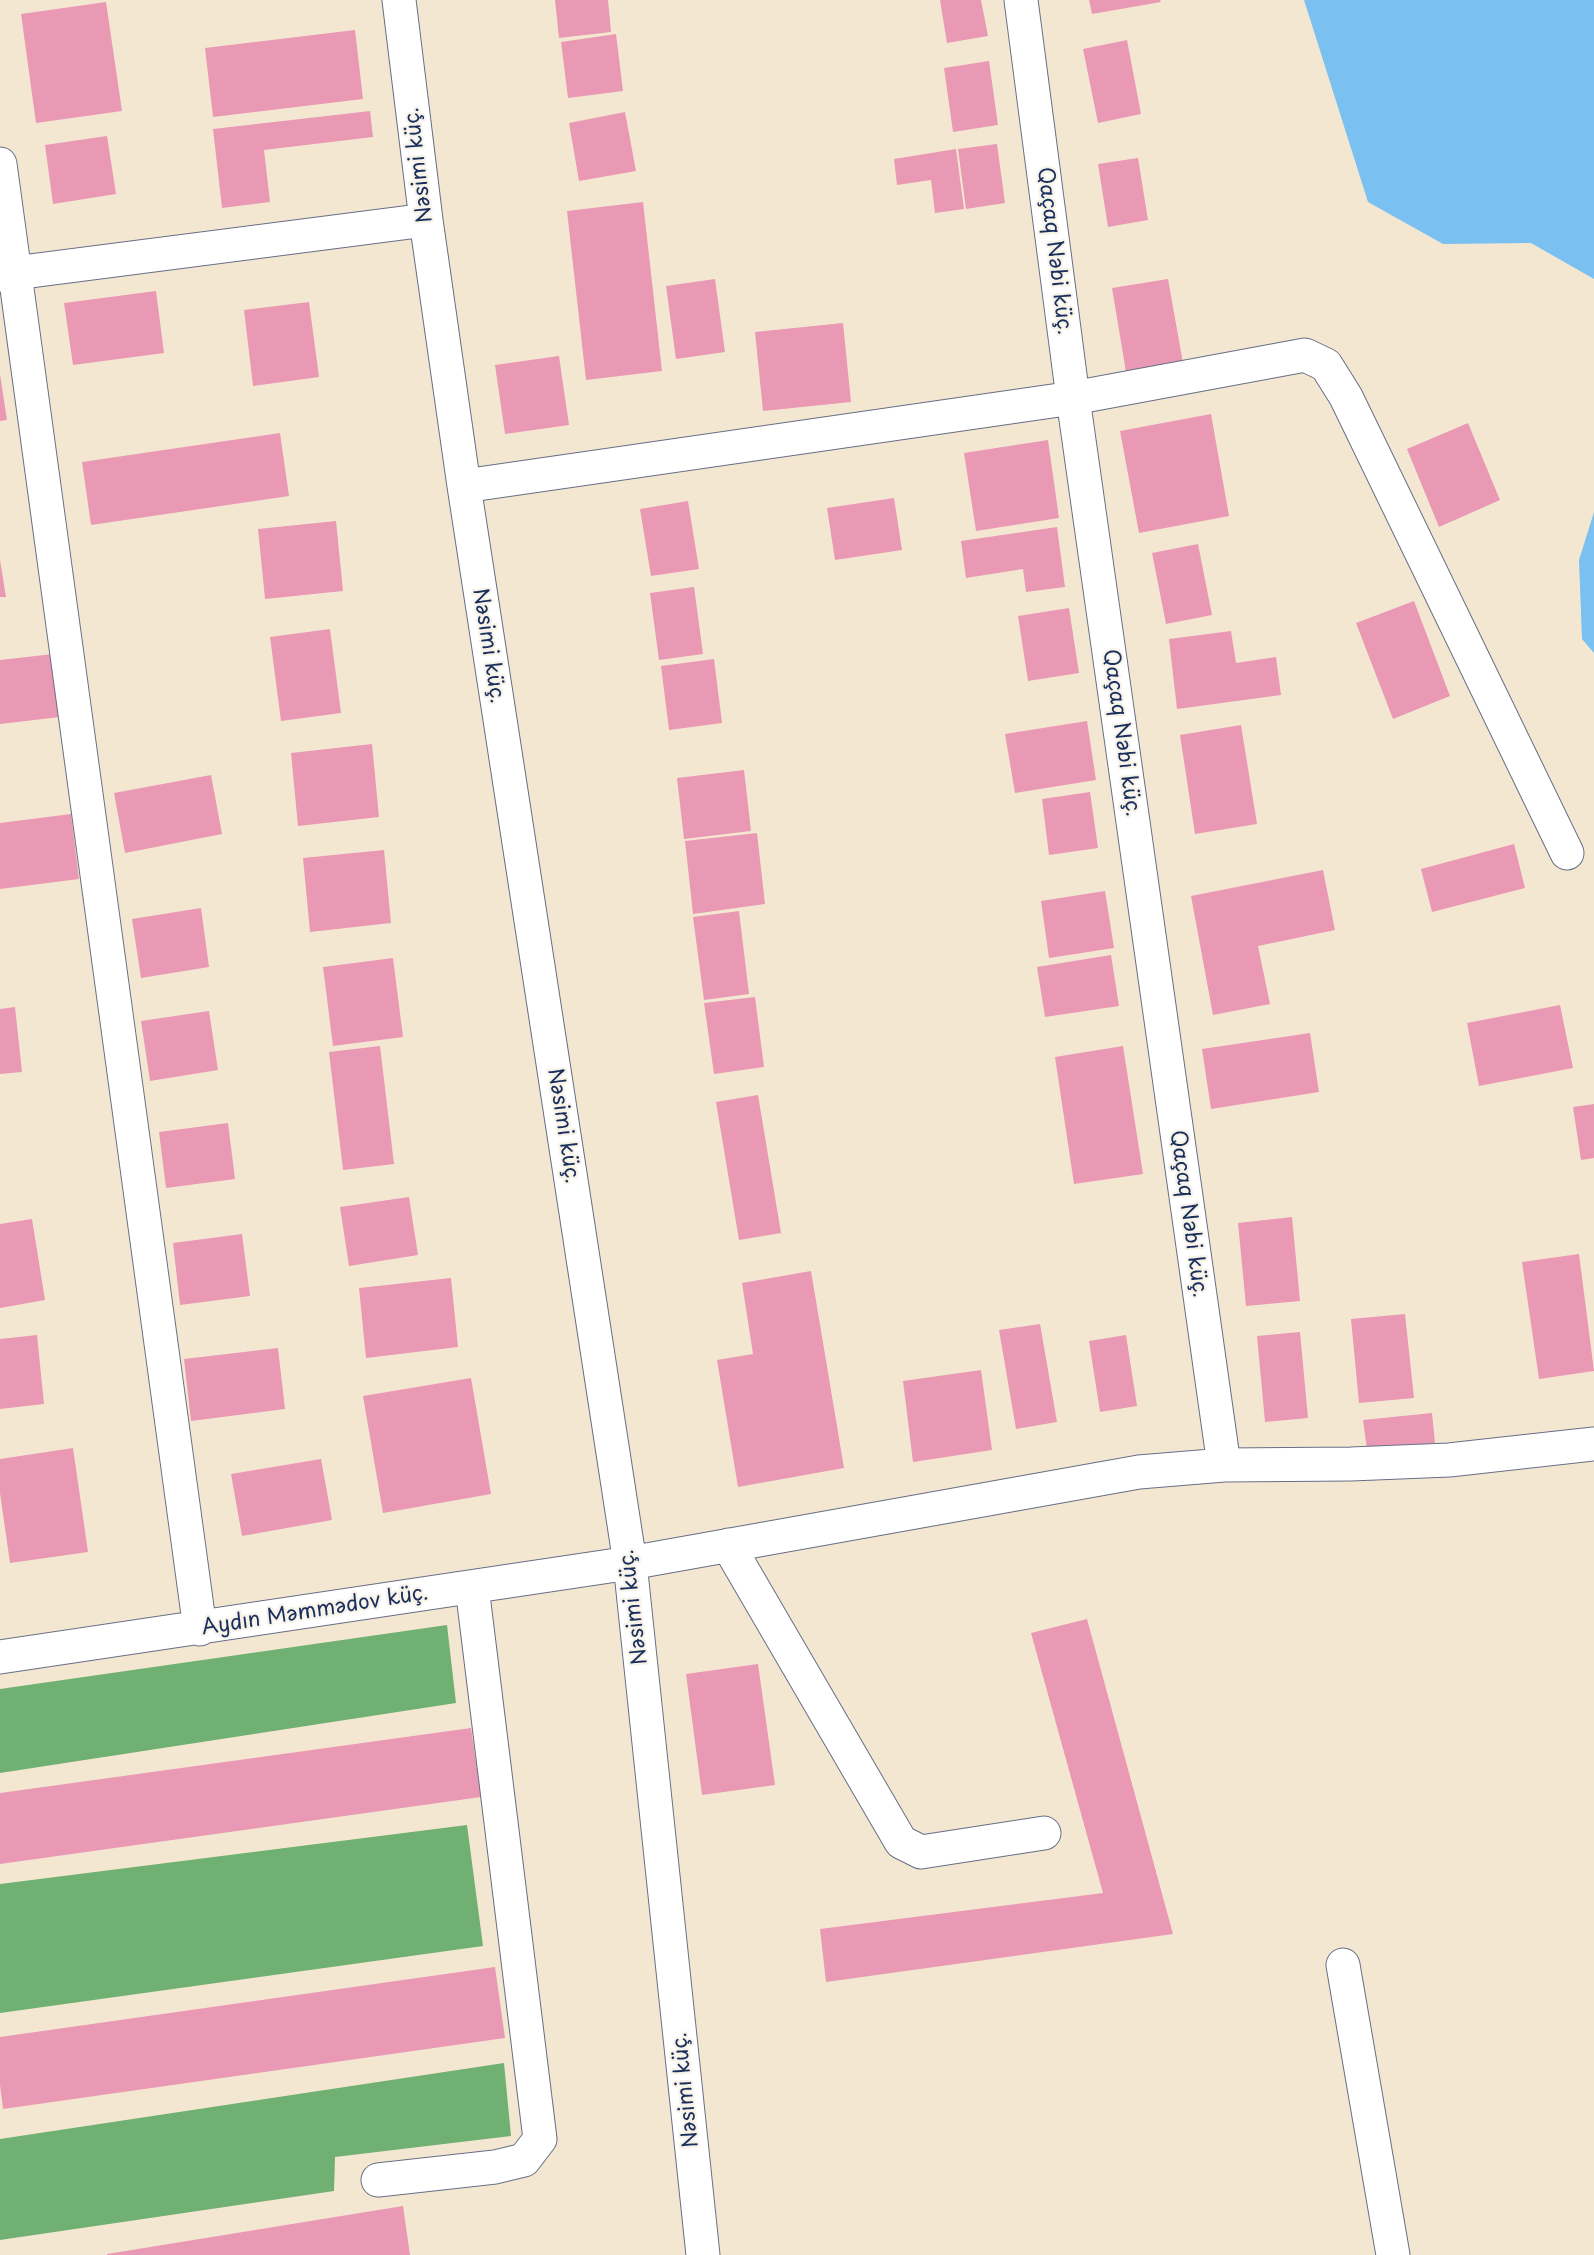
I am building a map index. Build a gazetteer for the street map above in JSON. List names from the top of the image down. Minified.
{"streets":{"street":["Nəsimi küç.","Qaçaq Nəbi küç.","Aydın Məmmədov küç."]},"crossings":[["Nəsimi küç.","Aydın Məmmədov küç."],["Qaçaq Nəbi küç.","Aydın Məmmədov küç."]]}
